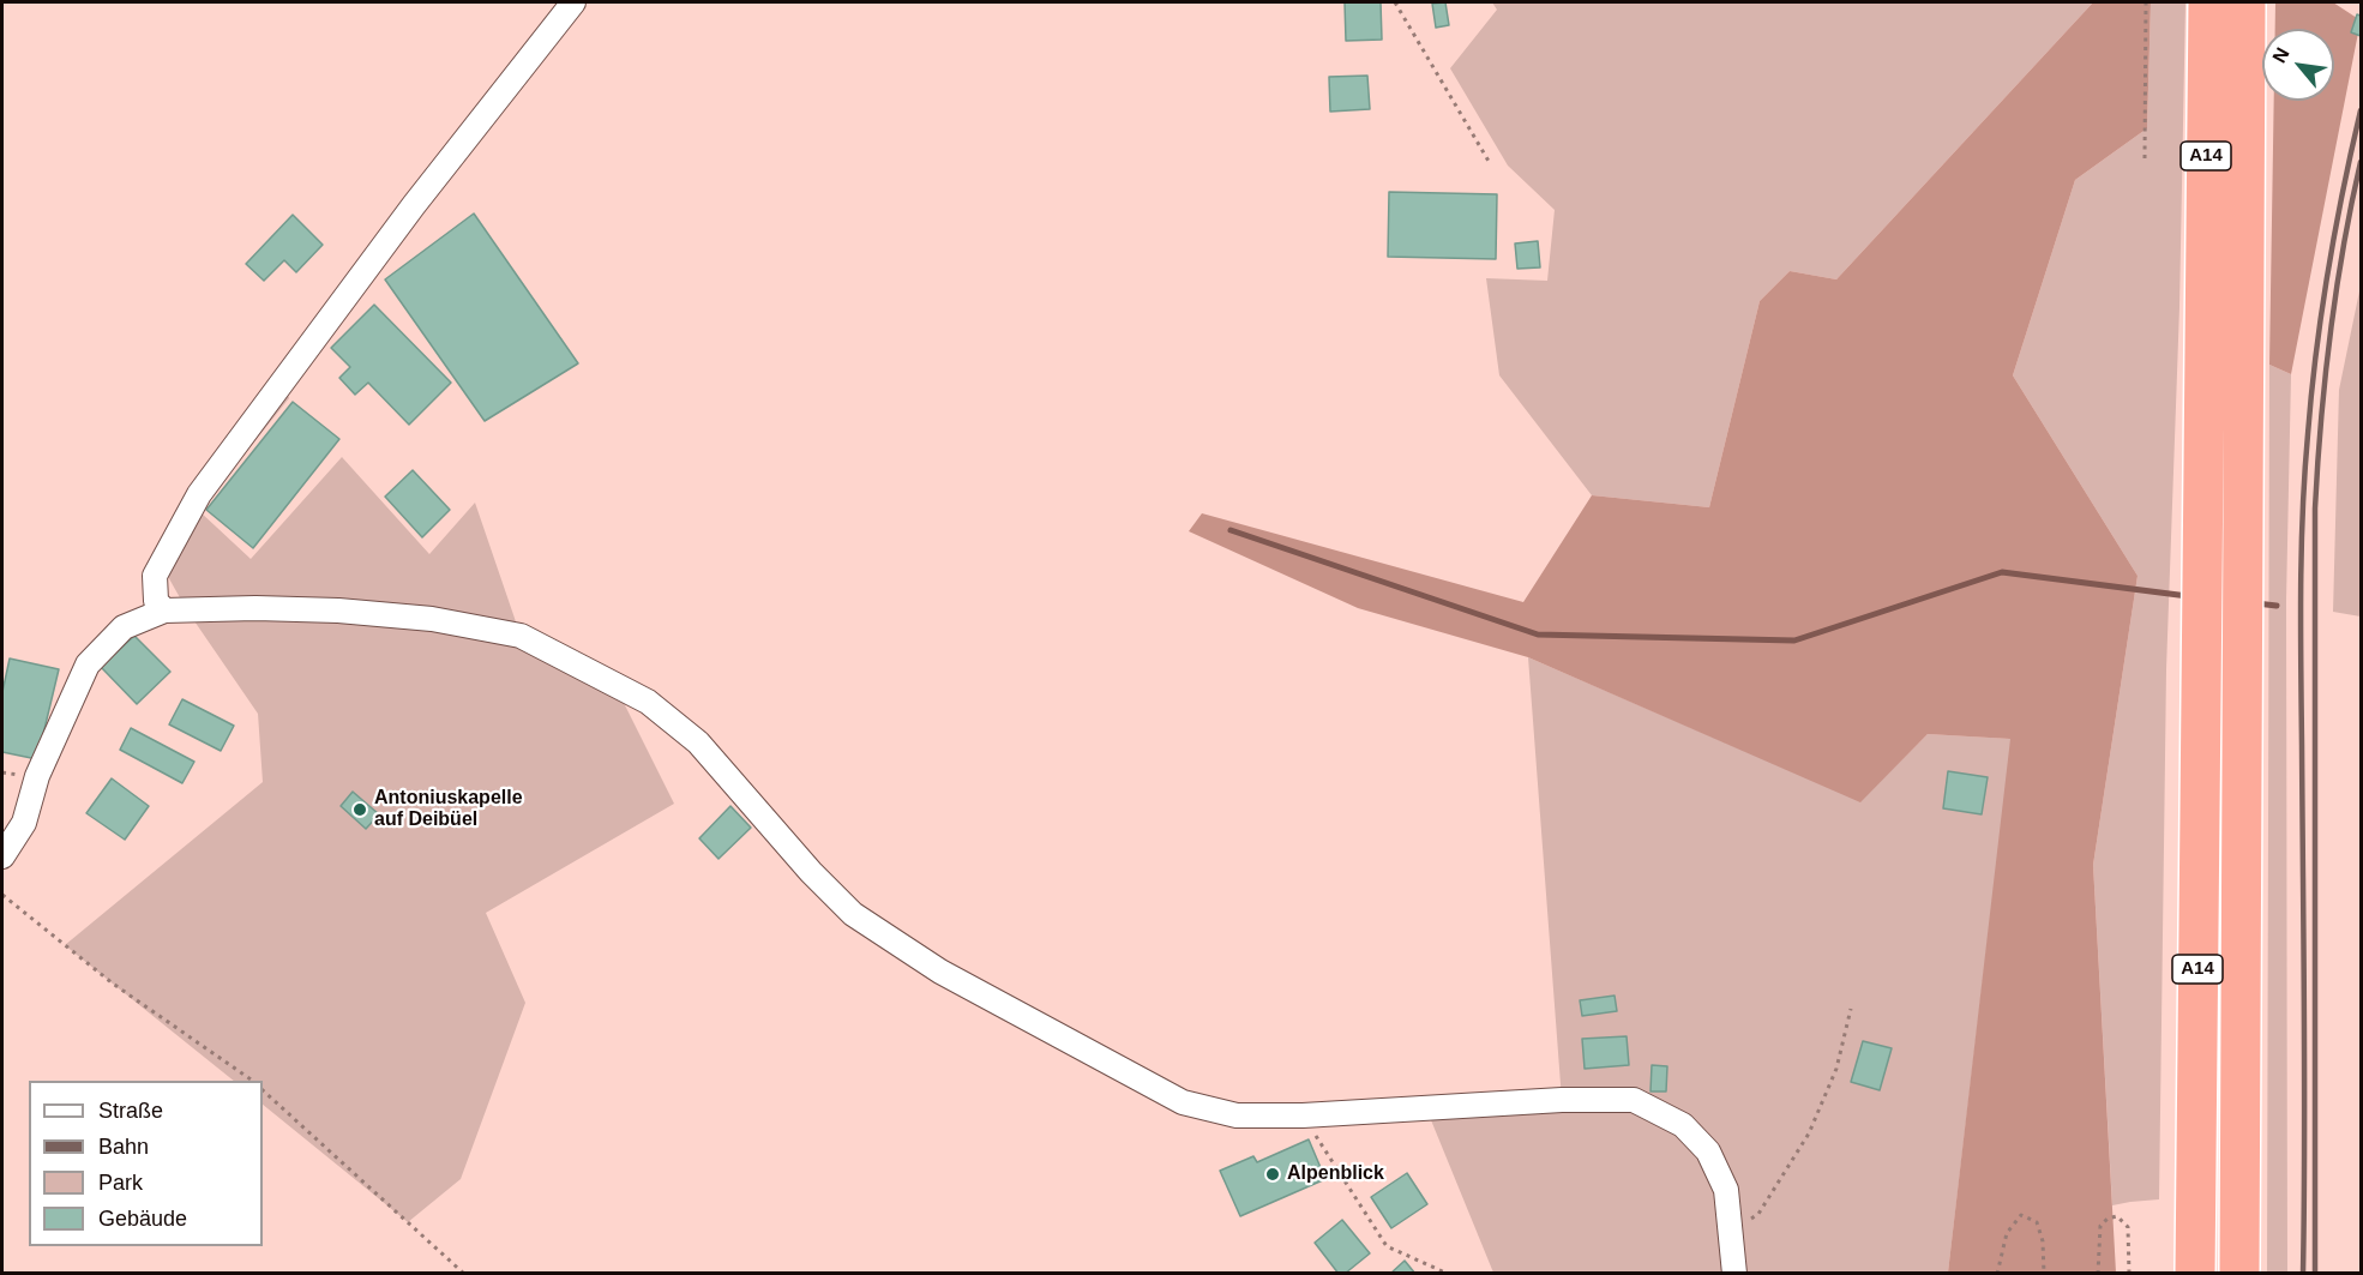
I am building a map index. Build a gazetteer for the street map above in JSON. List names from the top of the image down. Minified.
{"streets":{"highway":["A14"]},"places":["Antoniuskapelle auf Deibüel","Alpenblick"],"legend":["Straße","Bahn","Park","Gebäude"],"north":"top left"}
